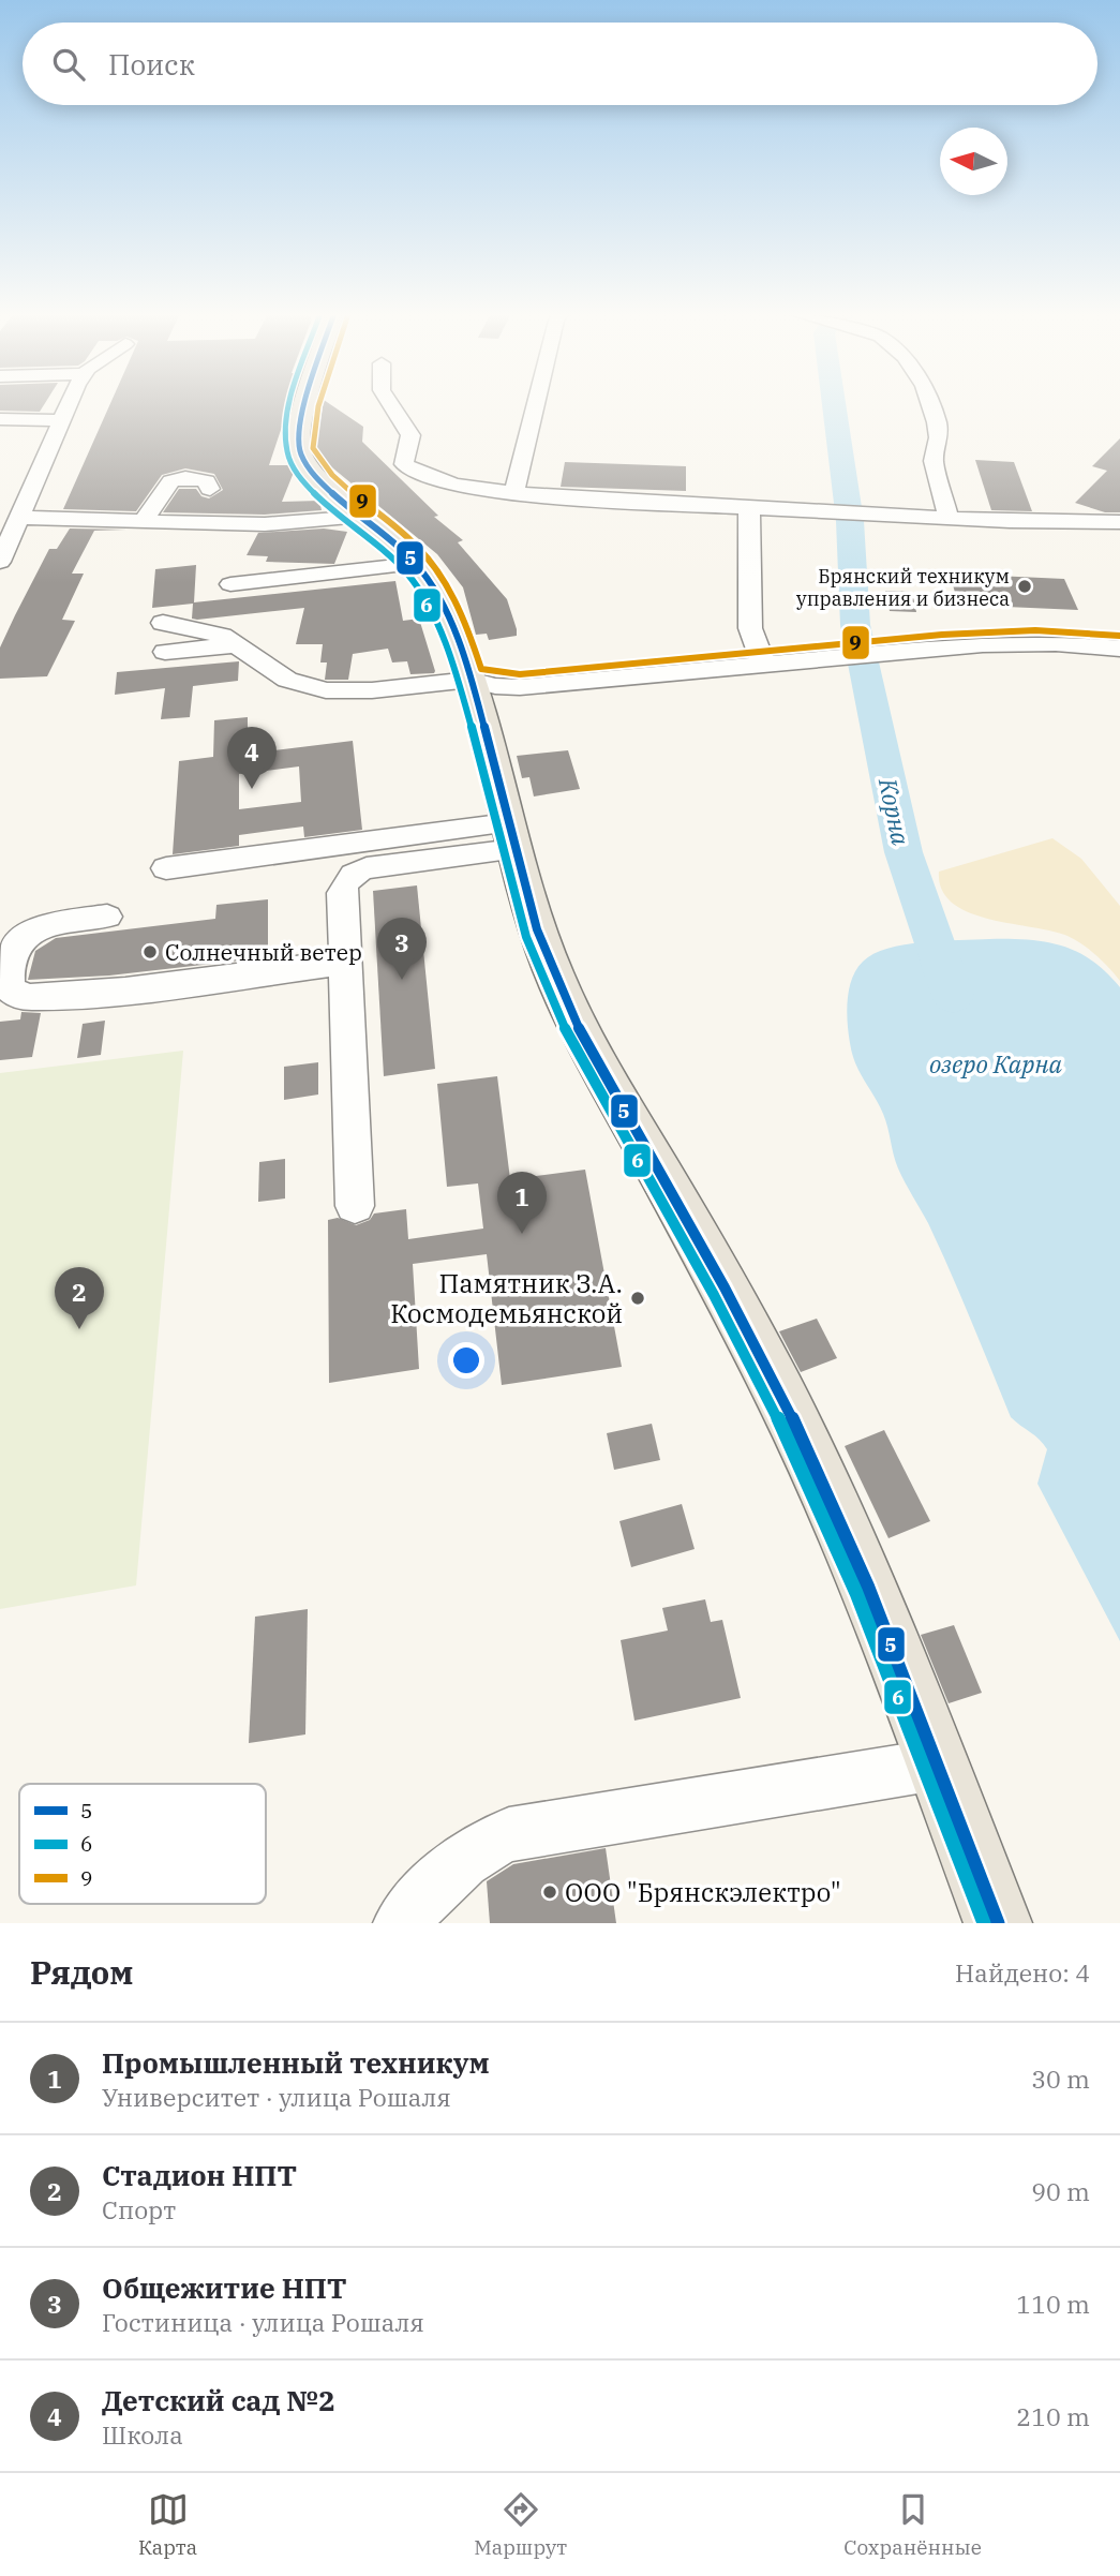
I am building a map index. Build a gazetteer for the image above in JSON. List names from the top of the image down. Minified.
{"water":["Корна","озеро Карна"],"places":["Брянский техникум управления и бизнеса","Солнечный ветер","Памятник З.А. Космодемьянской","ООО \"Брянскэлектро\""],"lines":["transit line 5","transit line 6","transit line 9"],"legend":["5","6","9"],"north":"left","page":{"search":"Поиск","pins":["4","3","1","2"],"heading":["Рядом","Найдено: 4"],"list":[{"mark":"1","name":"Промышленный техникум","note":"Университет · улица Рошаля","value":"30 m"},{"mark":"2","name":"Стадион НПТ","note":"Спорт","value":"90 m"},{"mark":"3","name":"Общежитие НПТ","note":"Гостиница · улица Рошаля","value":"110 m"},{"mark":"4","name":"Детский сад №2","note":"Школа","value":"210 m"}],"nav":["Карта","Маршрут","Сохранённые"]}}
